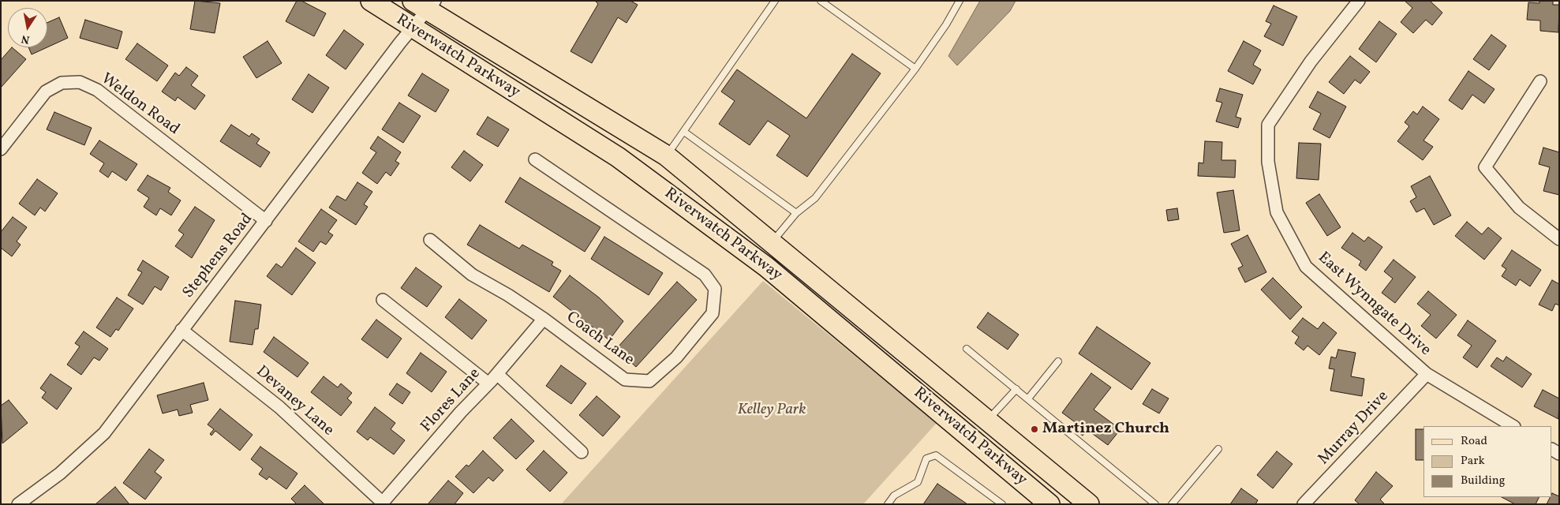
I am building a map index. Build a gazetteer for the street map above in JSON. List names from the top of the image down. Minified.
{"streets":{"main road":["Riverwatch Parkway"],"street":["Weldon Road","Stephens Road","East Wynngate Drive","Coach Lane","Flores Lane","Devaney Lane","Murray Drive"]},"crossings":[["Riverwatch Parkway","Stephens Road"],["Weldon Road","Stephens Road"],["Stephens Road","Devaney Lane"],["East Wynngate Drive","Murray Drive"],["Coach Lane","Flores Lane"],["Flores Lane","Devaney Lane"]],"parks":["Kelley Park"],"places":["Martinez Church"],"legend":["Road","Park","Building"],"north":"bottom"}
